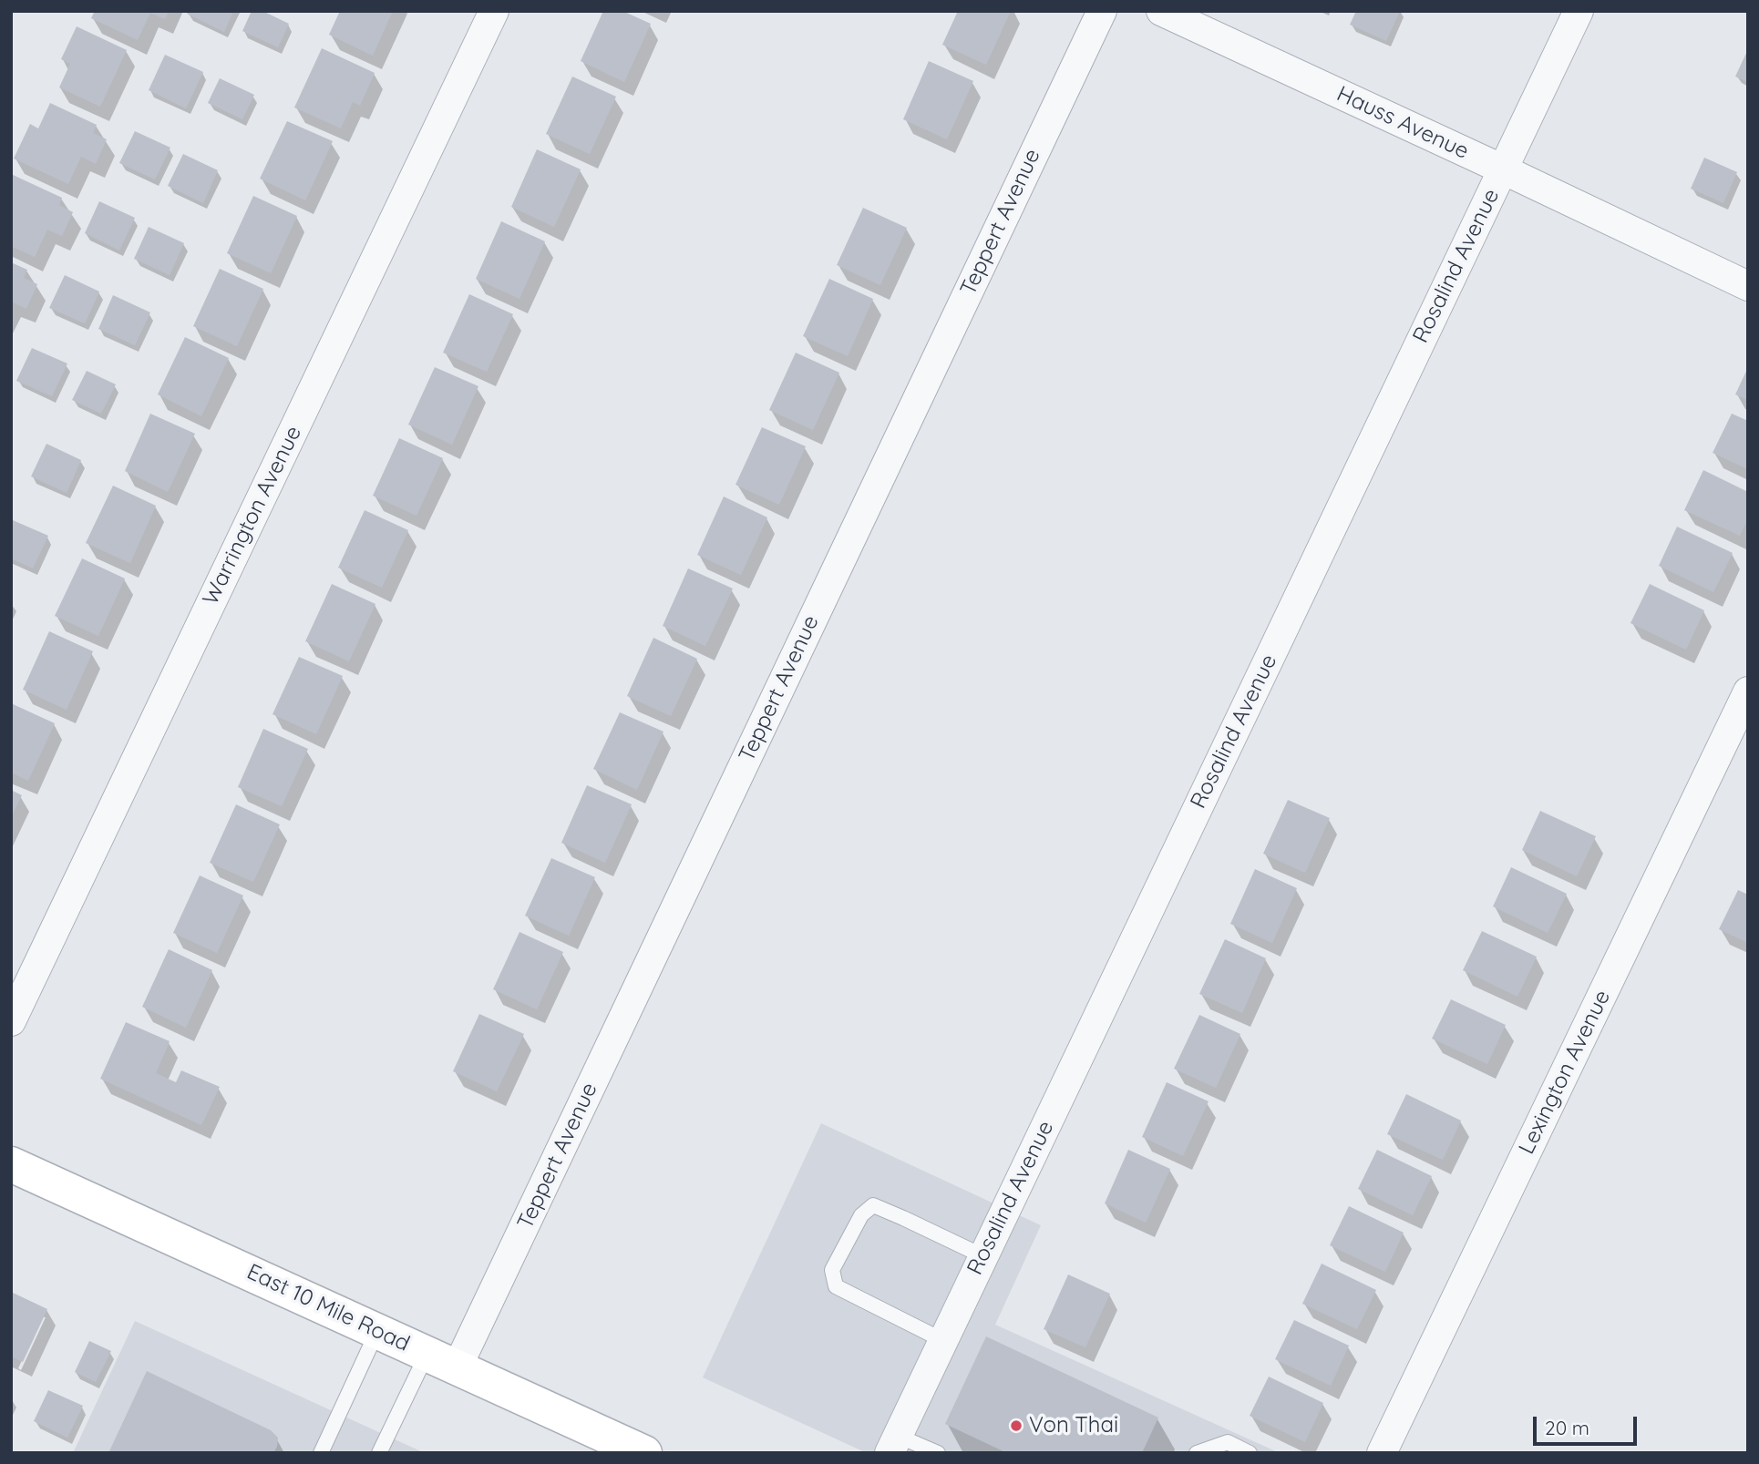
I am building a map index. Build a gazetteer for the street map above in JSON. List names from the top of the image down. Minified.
{"streets":{"main road":["East 10 Mile Road"],"street":["Hauss Avenue","Teppert Avenue","Rosalind Avenue","Warrington Avenue","Lexington Avenue"]},"crossings":[["Hauss Avenue","Rosalind Avenue"],["Teppert Avenue","East 10 Mile Road"]],"places":["Von Thai"],"scale_bar":"20 m"}
